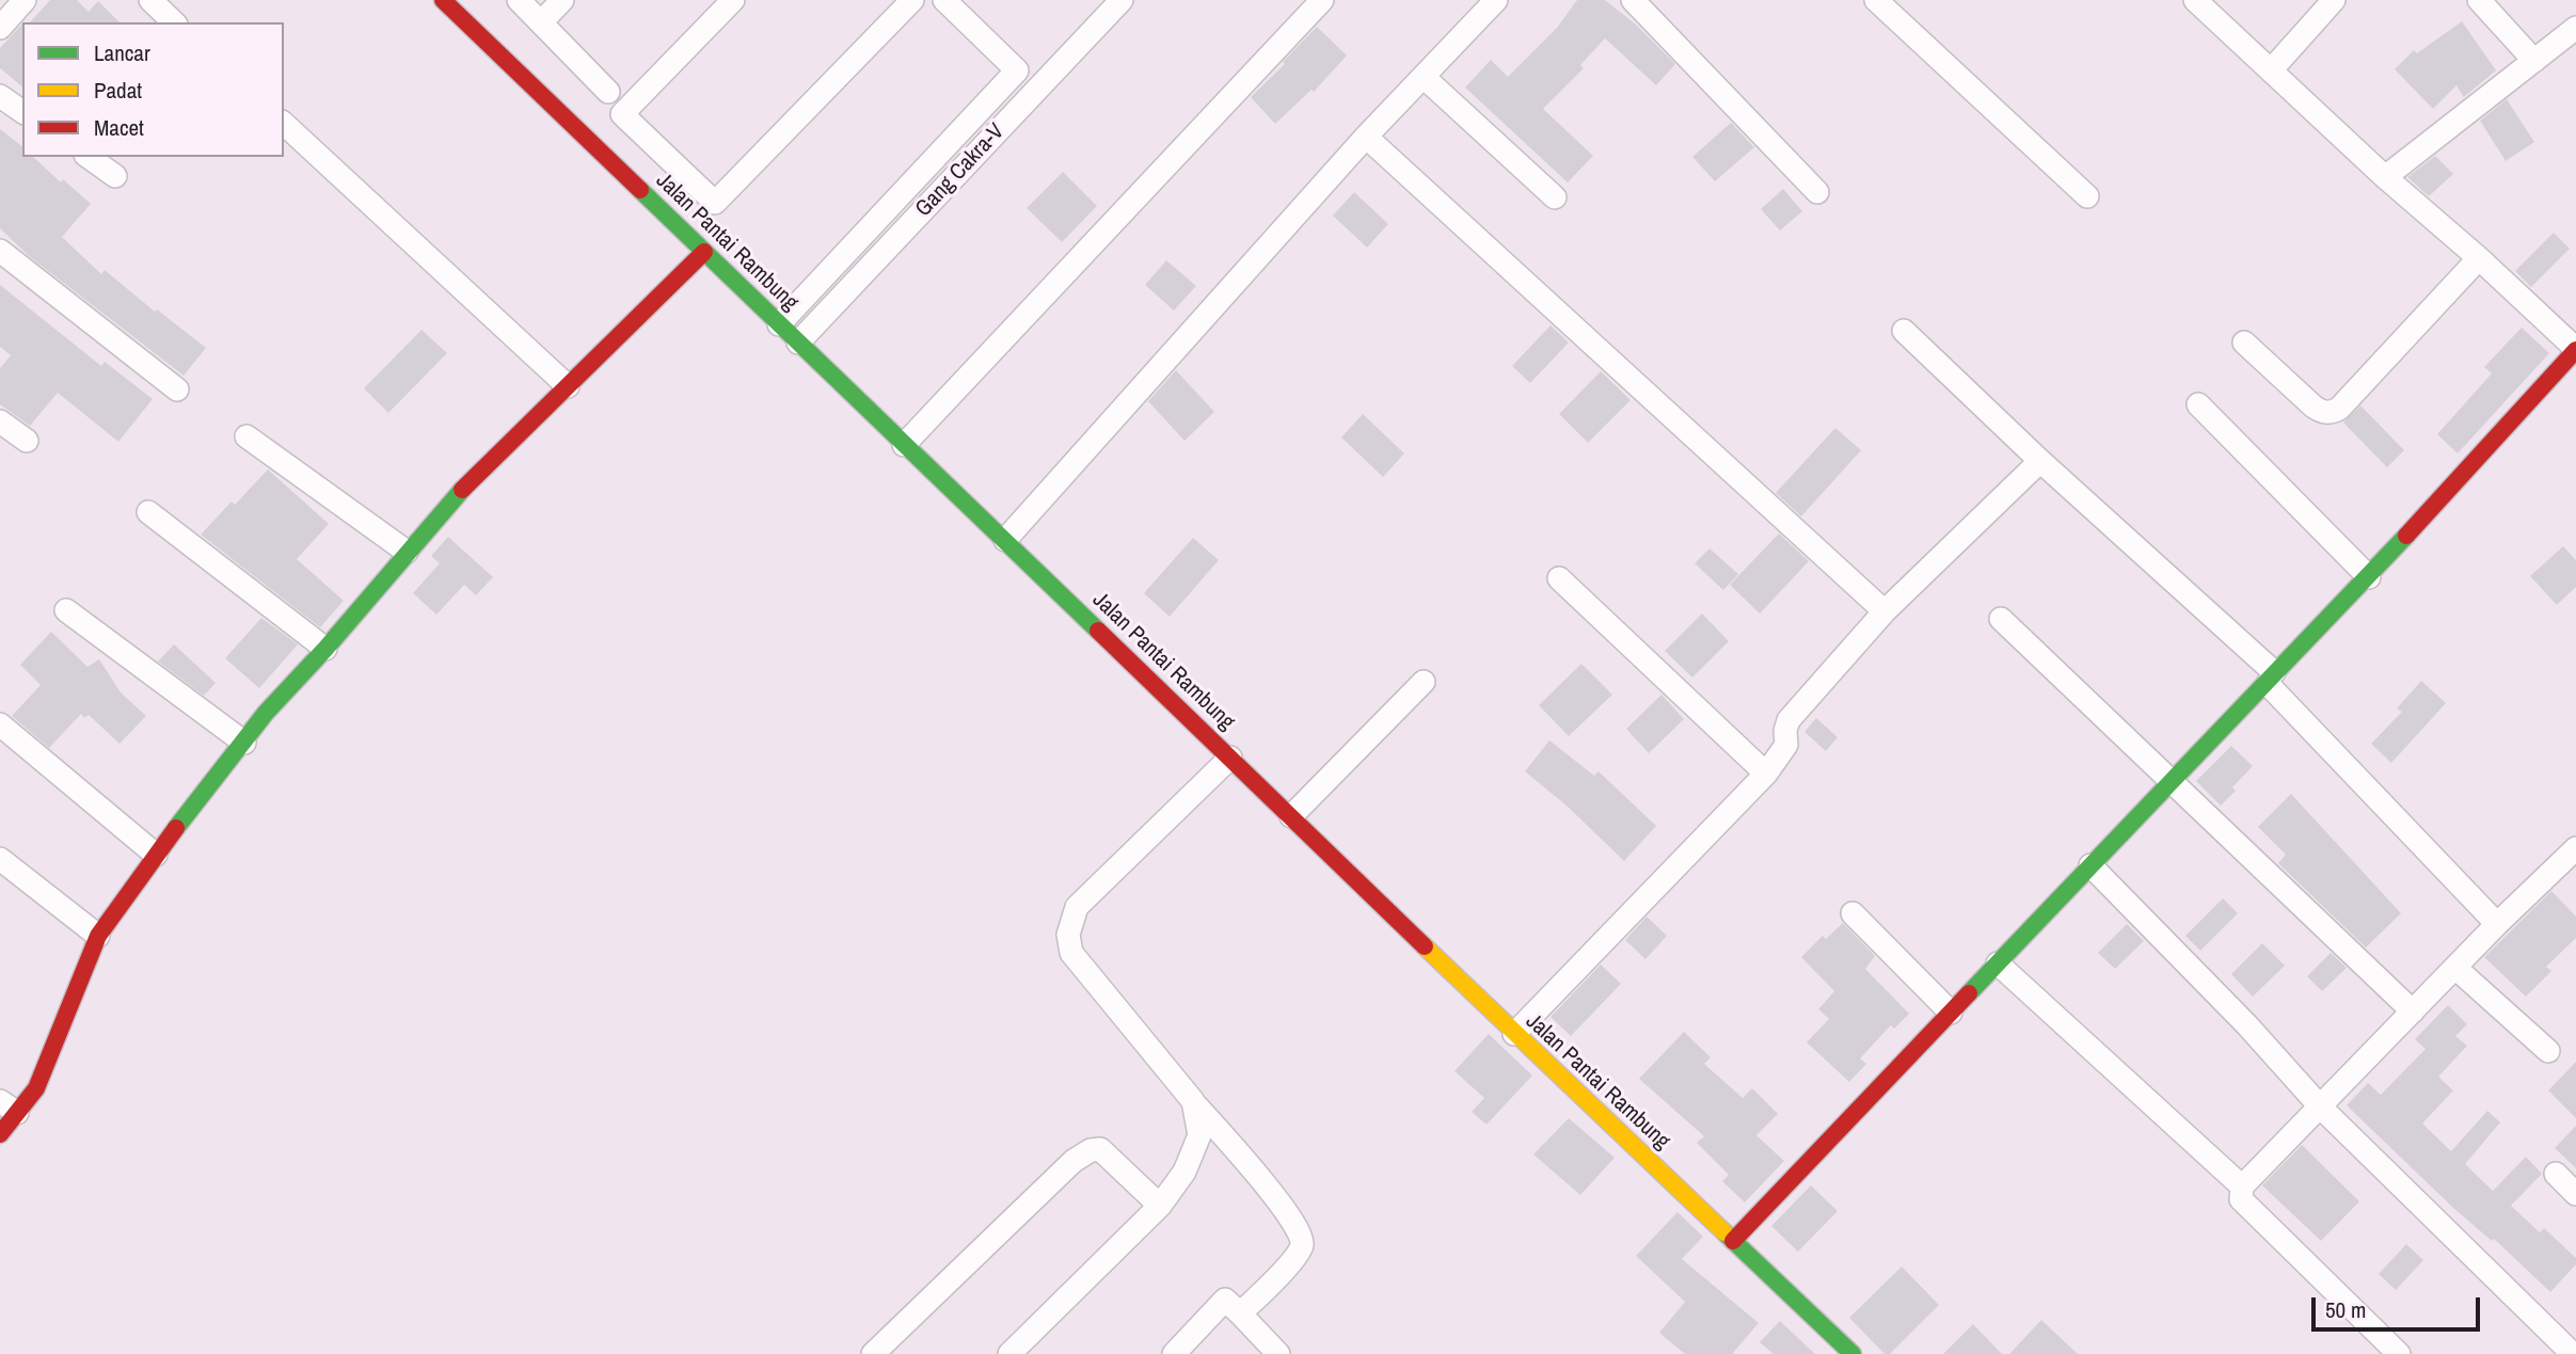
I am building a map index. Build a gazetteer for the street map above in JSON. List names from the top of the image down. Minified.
{"streets":{"street":["Gang Cakra-V","Jalan Pantai Rambung"]},"crossings":[["Gang Cakra-V","Jalan Pantai Rambung"]],"legend":["Lancar","Padat","Macet"],"scale_bar":"50 m"}
